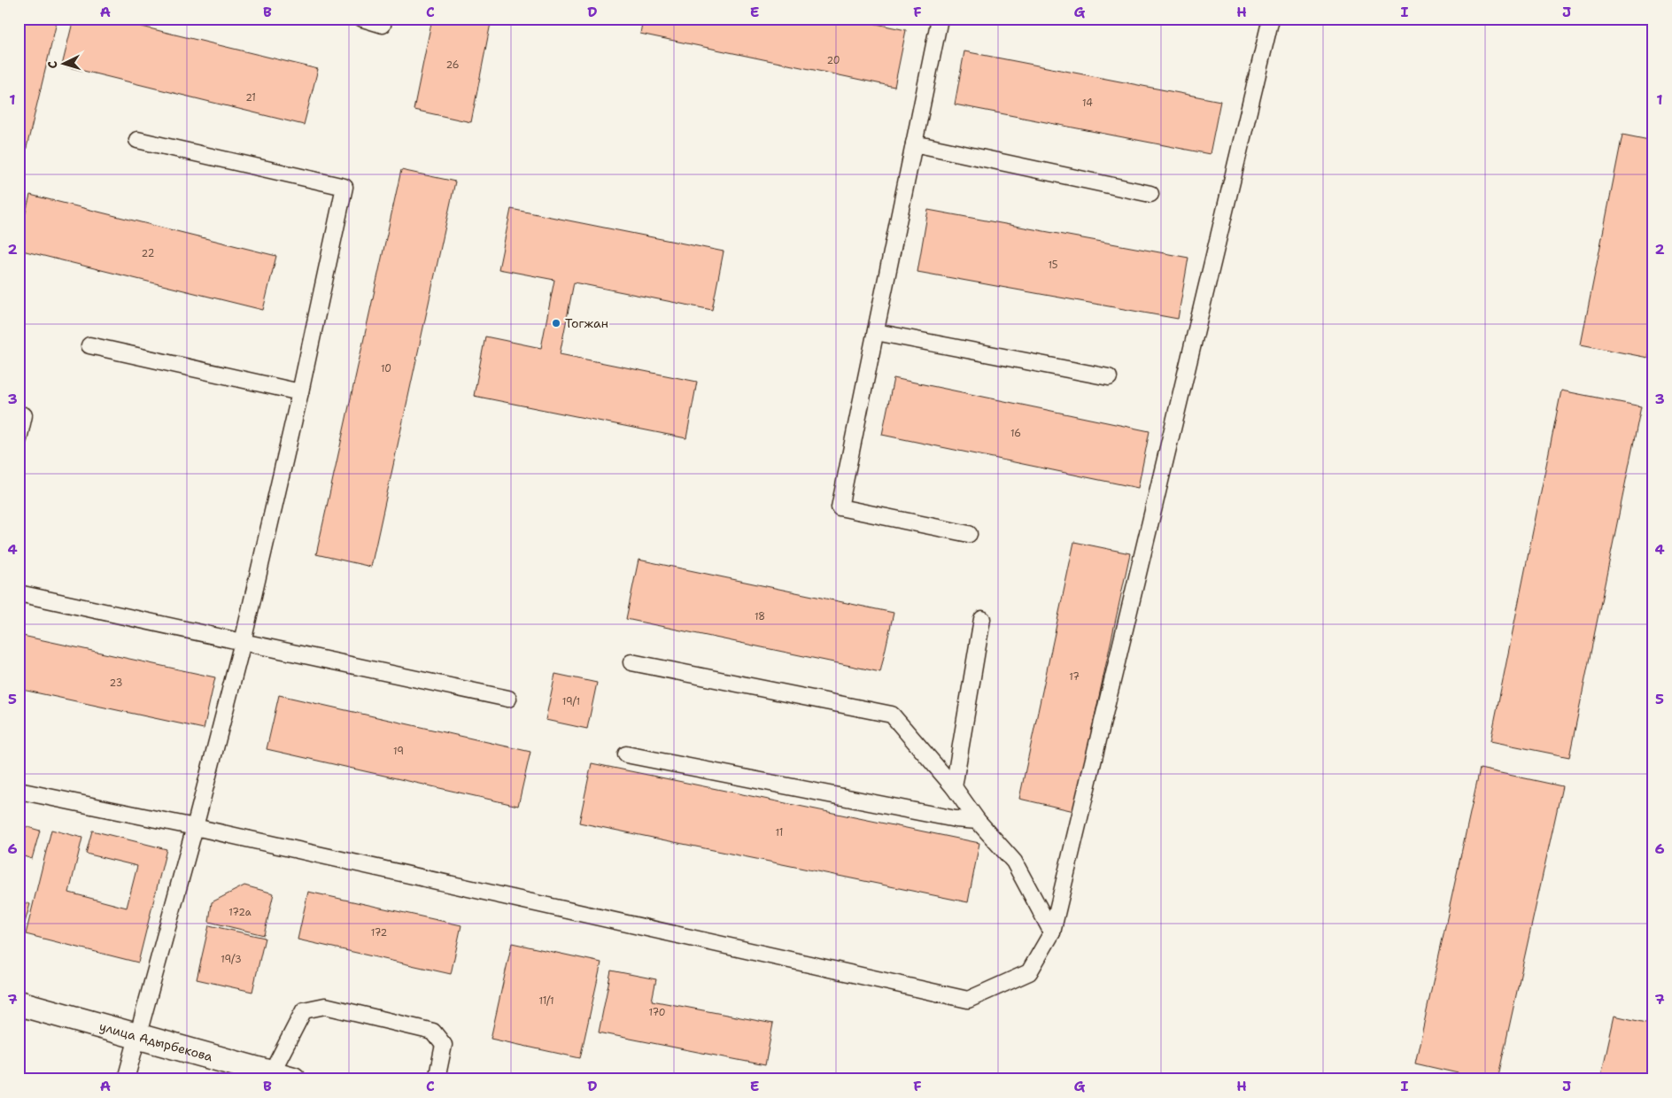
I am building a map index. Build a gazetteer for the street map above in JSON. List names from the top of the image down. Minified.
{"streets":{"main road":["улица Адырбекова"]},"places":["Тогжан"],"house_numbers":["20","26","21","14","22","15","10","16","18","17","23","19/1","19","11","172а","172","19/3","11/1","170"],"north":"left","grid":{"columns":["A","B","C","D","E","F","G","H","I","J"],"rows":["1","2","3","4","5","6","7"]}}
